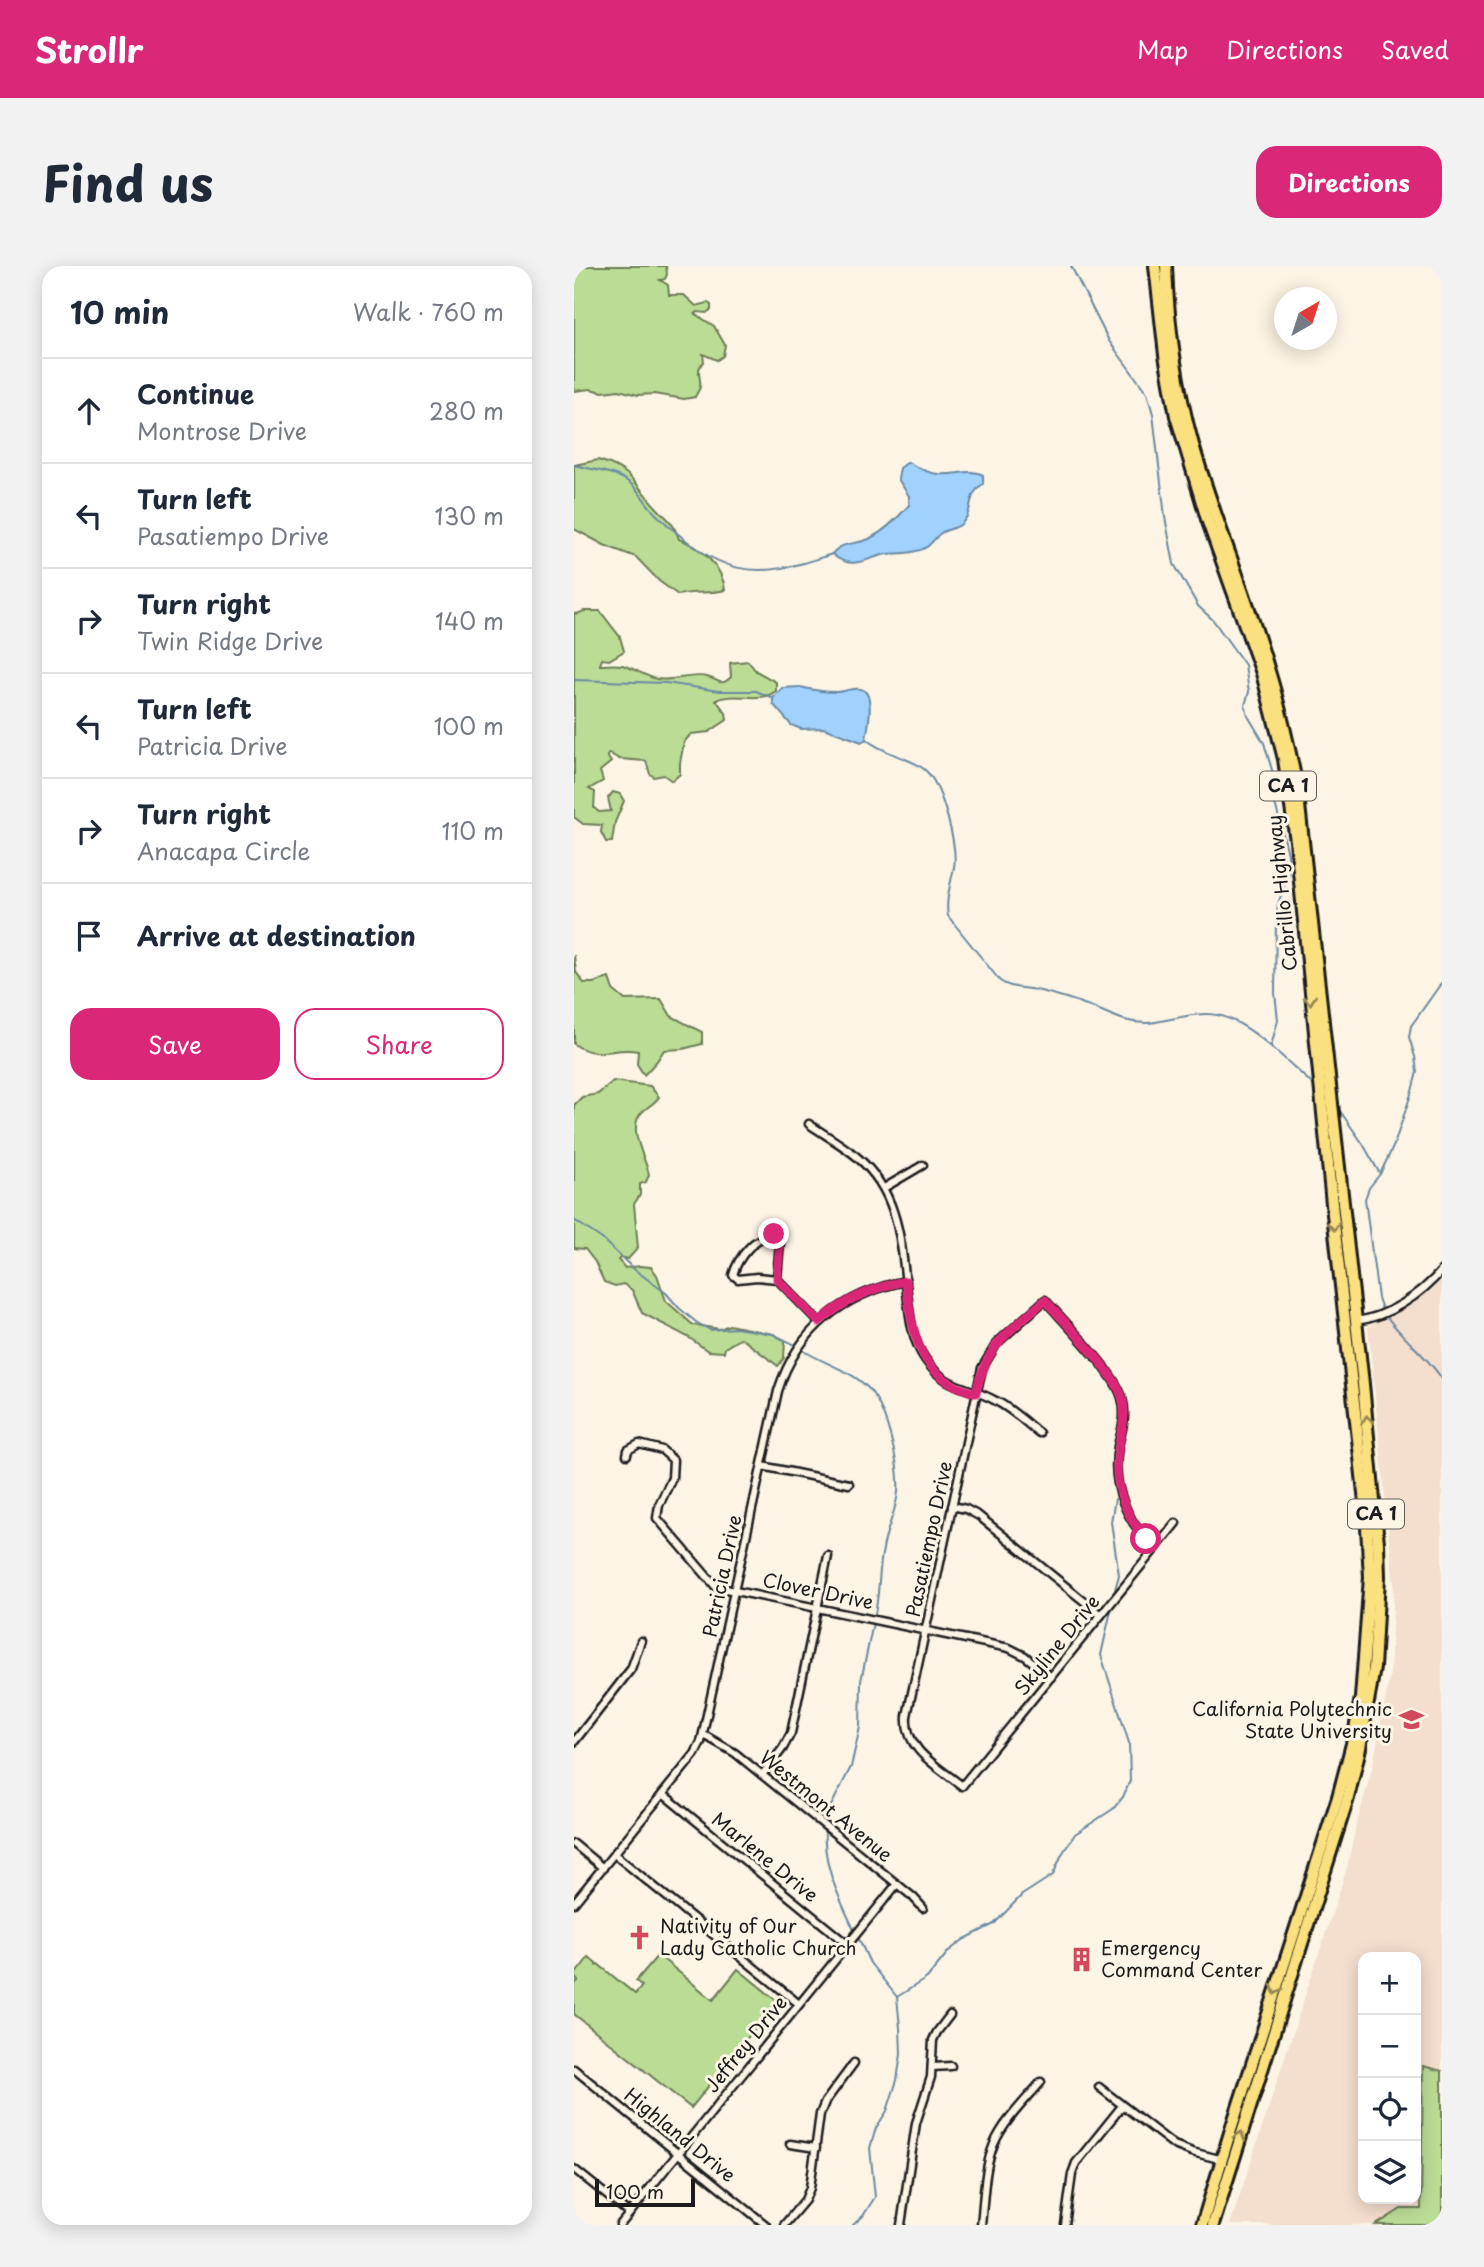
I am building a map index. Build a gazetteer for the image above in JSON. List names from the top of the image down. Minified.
{"streets":{"highway":["CA 1","Cabrillo Highway"],"street":["Pasatiempo Drive","Patricia Drive","Clover Drive","Skyline Drive","Westmont Avenue","Marlene Drive","Jeffrey Drive","Highland Drive"]},"crossings":[["CA 1","Cabrillo Highway"],["Pasatiempo Drive","Clover Drive"],["Pasatiempo Drive","Skyline Drive"],["Patricia Drive","Clover Drive"],["Patricia Drive","Westmont Avenue"],["Patricia Drive","Marlene Drive"],["Clover Drive","Skyline Drive"],["Westmont Avenue","Jeffrey Drive"],["Marlene Drive","Jeffrey Drive"],["Jeffrey Drive","Highland Drive"]],"places":{"school or university":["California Polytechnic State University"],"church":["Nativity of Our Lady Catholic Church"],"building":["Emergency Command Center"]},"scale_bar":"100 m","north":"top right","page":{"header":"Strollr","nav":["Map","Directions","Saved"],"title":"Find us","buttons":["Directions",["Save","Share"]],"heading":["10 min","Walk · 760 m"],"list":[["Continue","Montrose Drive","280 m"],["Turn left","Pasatiempo Drive","130 m"],["Turn right","Twin Ridge Drive","140 m"],["Turn left","Patricia Drive","100 m"],["Turn right","Anacapa Circle","110 m"],"Arrive at destination"],"map_buttons":["+","−"],"scale":"100 m"}}
